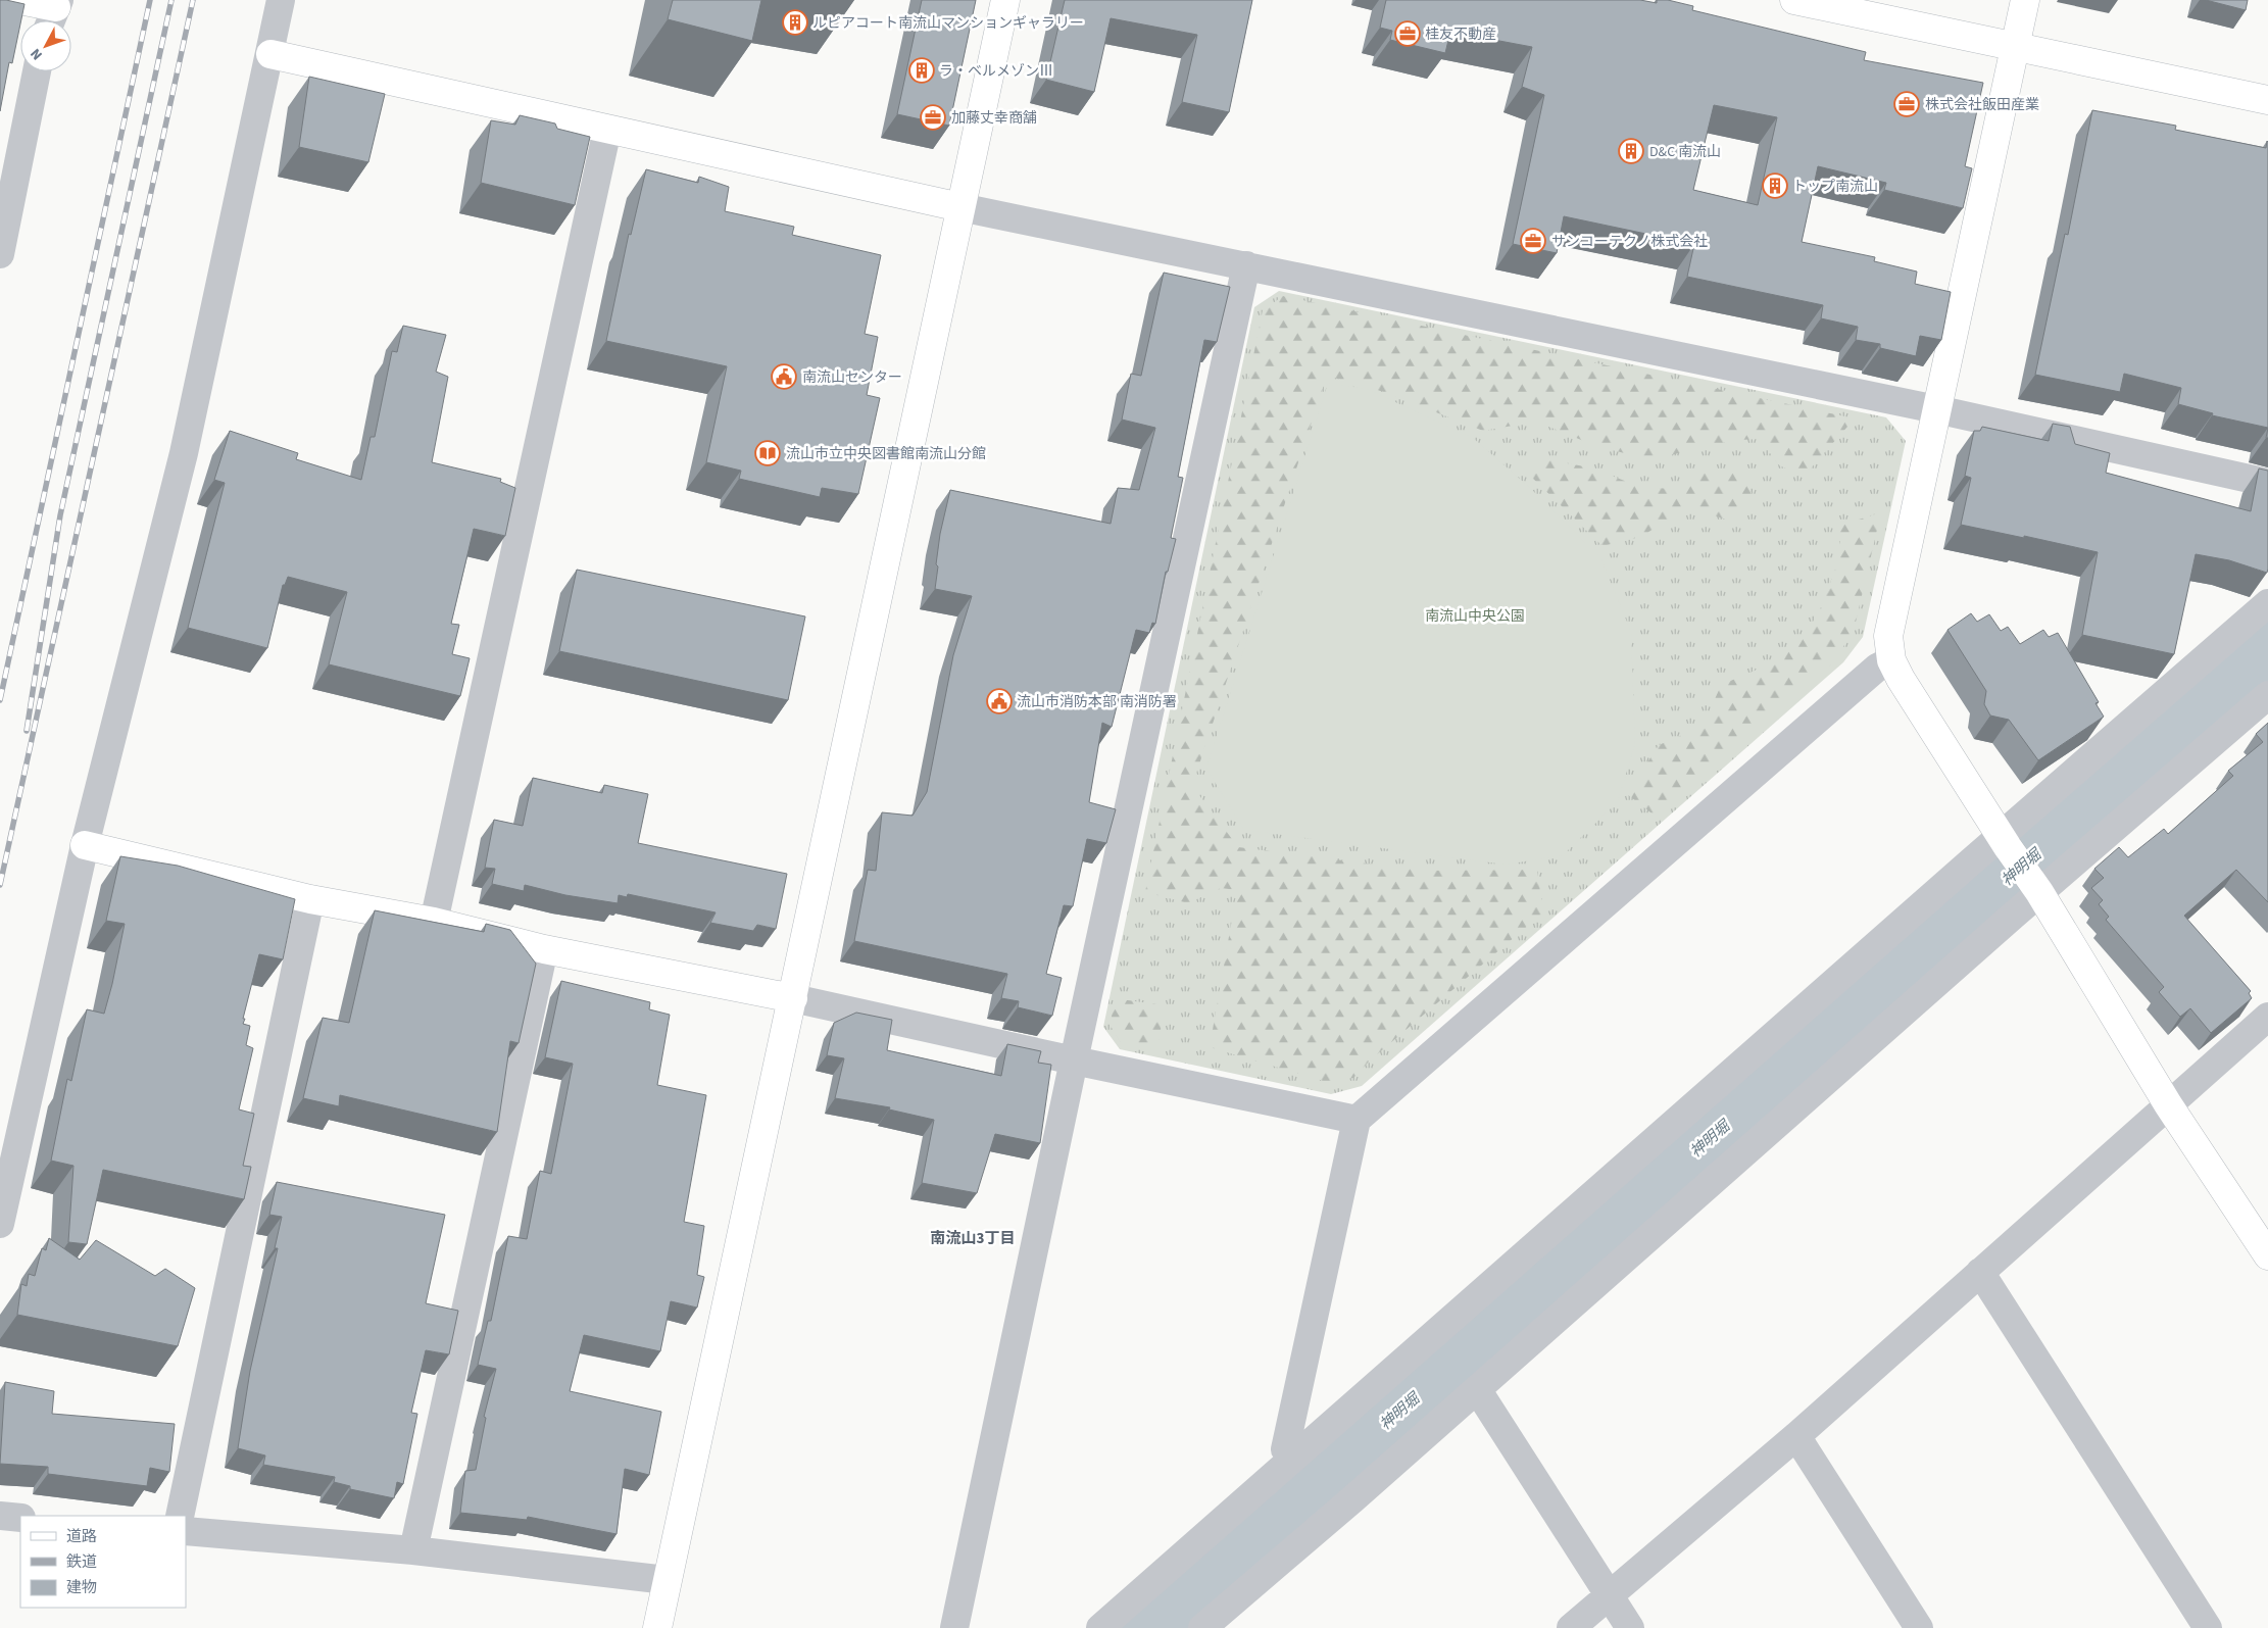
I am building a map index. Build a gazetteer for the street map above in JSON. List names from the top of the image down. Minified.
{"districts":["南流山3丁目"],"water":["神明堀"],"parks":["南流山中央公園"],"places":{"building":["ルピアコート南流山マンションギャラリー","ラ・ベルメゾンⅢ","D&C 南流山","トップ南流山"],"office":["桂友不動産","株式会社飯田産業","加藤丈幸商舗","サンコーテクノ株式会社"],"public building":["南流山センター","流山市消防本部 南消防署"],"library":["流山市立中央図書館南流山分館"]},"legend":["道路","鉄道","建物"],"north":"bottom left"}
